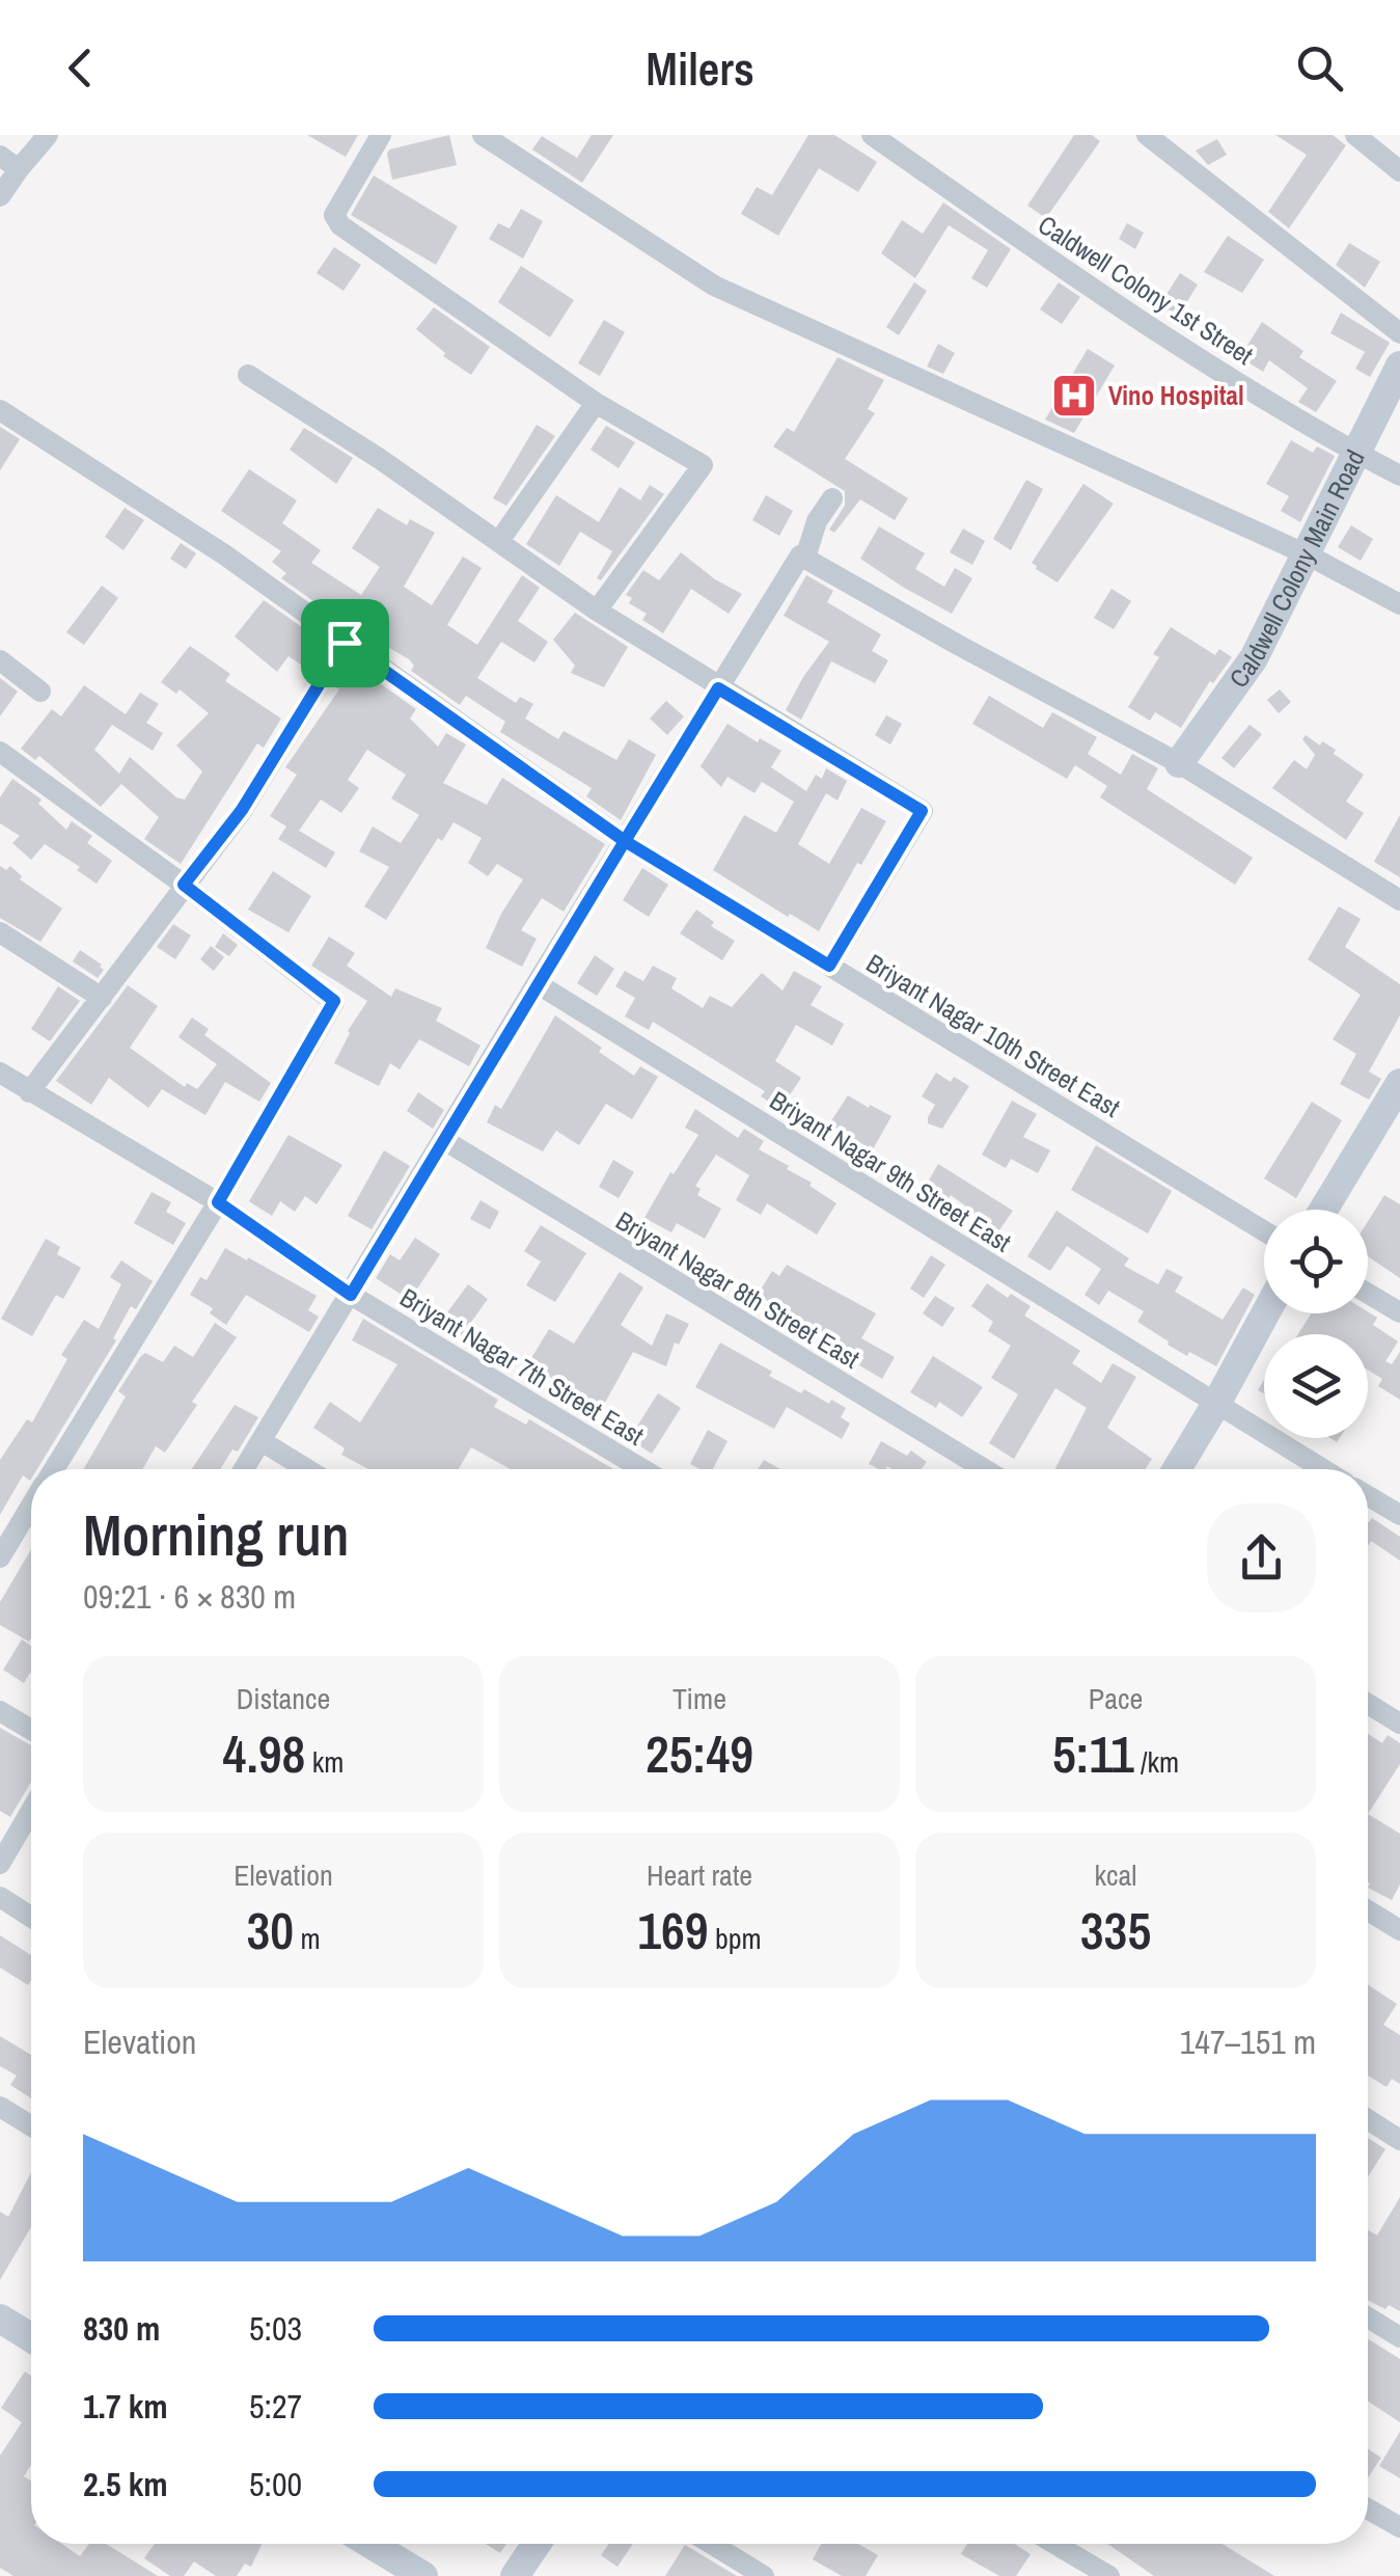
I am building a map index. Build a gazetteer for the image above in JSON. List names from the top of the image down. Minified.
{"streets":{"street":["Caldwell Colony 1st Street","Caldwell Colony Main Road","Briyant Nagar 10th Street East","Briyant Nagar 9th Street East","Briyant Nagar 8th Street East","Briyant Nagar 7th Street East"]},"crossings":[["Caldwell Colony 1st Street","Caldwell Colony Main Road"]],"places":{"hospital":["Vino Hospital"]},"page":{"header":"Milers","heading":["Morning run","09:21 · 6 × 830 m"],"stats":[["Distance","4.98 km"],["Time","25:49"],["Pace","5:11 /km"],["Elevation","30 m"],["Heart rate","169 bpm"],["kcal","335"]],"chart":["Elevation","147–151 m"],"list":[{"name":"830 m","note":"5:03"},{"name":"1.7 km","note":"5:27"},{"name":"2.5 km","note":"5:00"}]}}
